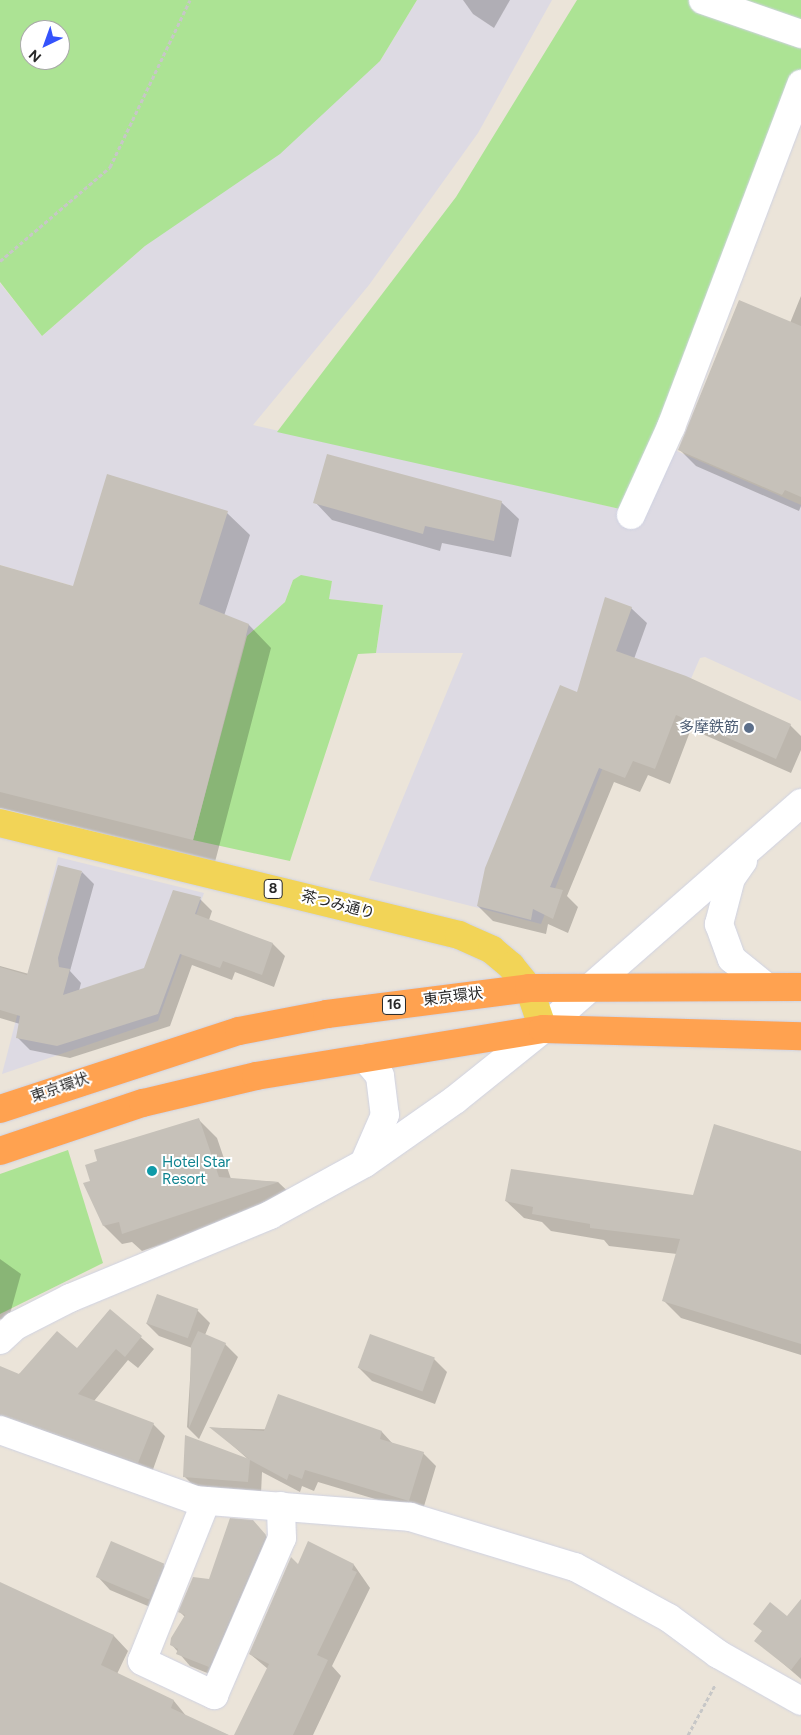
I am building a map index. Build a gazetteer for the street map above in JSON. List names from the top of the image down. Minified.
{"streets":{"highway":["東京環状","16"],"main road":["8","茶つみ通り"]},"crossings":[["茶つみ通り","東京環状"]],"places":["多摩鉄筋","Hotel Star Resort"],"north":"bottom left"}
